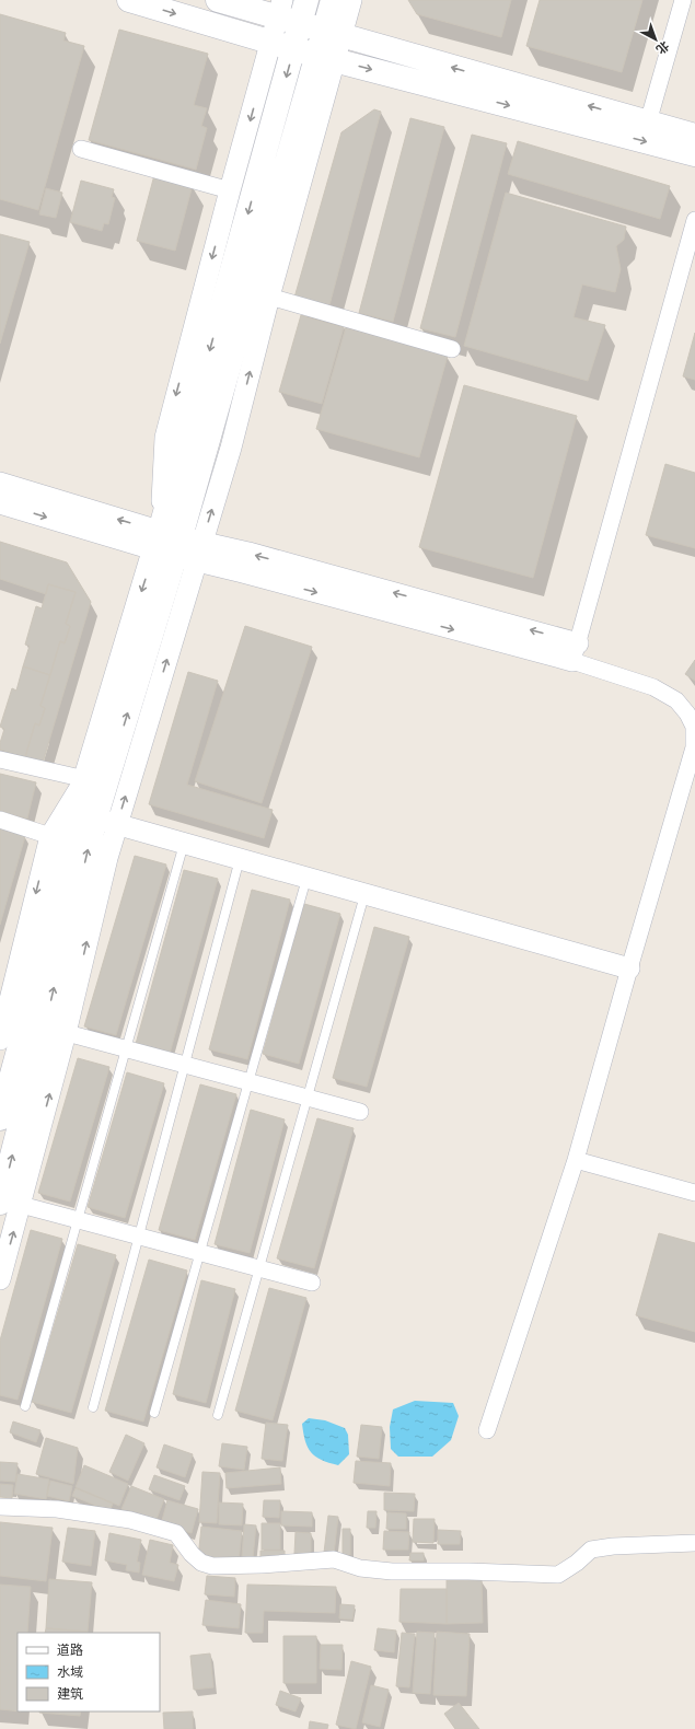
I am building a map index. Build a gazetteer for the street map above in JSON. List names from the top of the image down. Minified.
{"legend":["道路","水域","建筑"],"north":"bottom right"}
